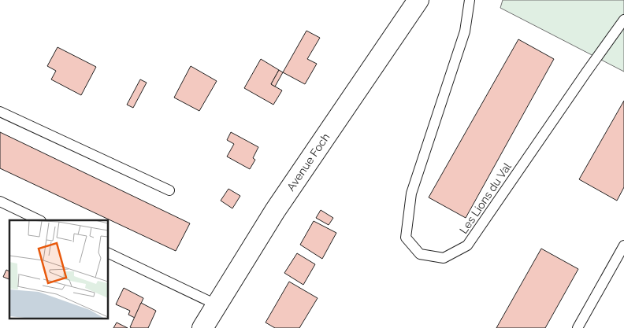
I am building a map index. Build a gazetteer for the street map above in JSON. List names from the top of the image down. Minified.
{"streets":{"street":["Avenue Foch"],"lane":["Les Lions du Val"]}}
